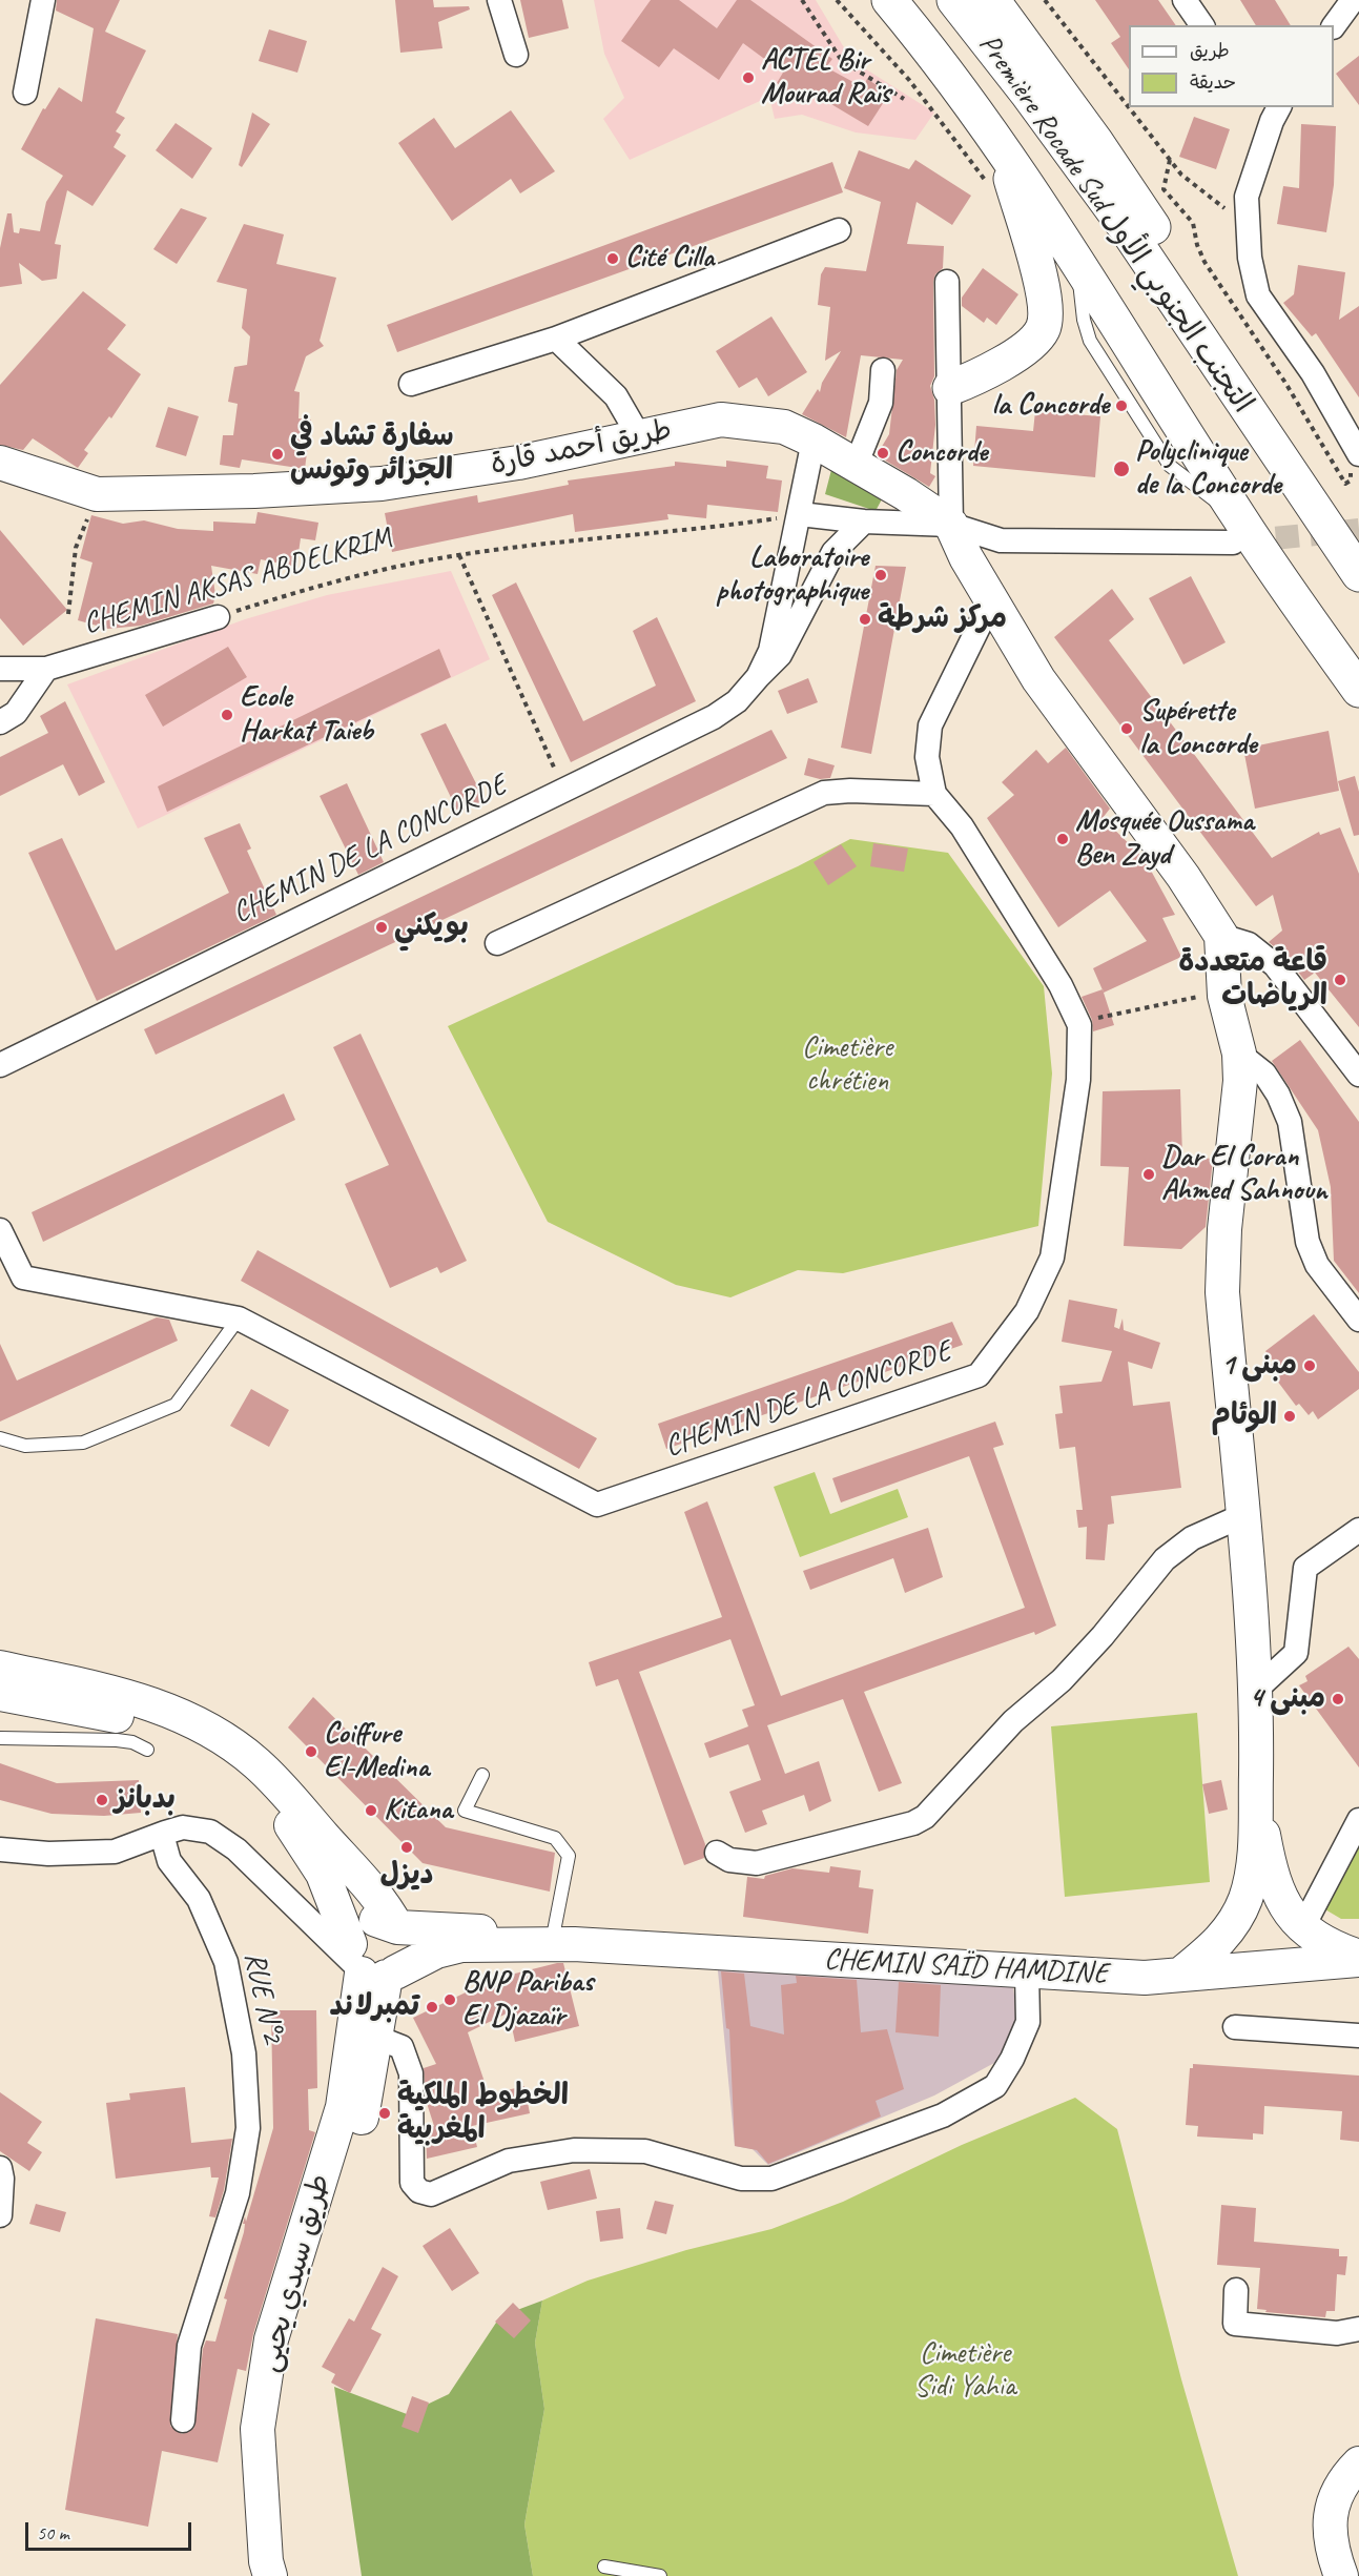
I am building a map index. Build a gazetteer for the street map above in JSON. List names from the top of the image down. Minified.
{"streets":{"highway":["Première Rocade Sud التجنب الجنوبي الأول"],"main road":["طريق أحمد قارة","CHEMIN SAÏD HAMDINE","طريق سيدي يحيى"],"street":["CHEMIN AKSAS ABDELKRIM","CHEMIN DE LA CONCORDE","RUE N°2"]},"parks":["Cimetière chrétien","Cimetière Sidi Yahia"],"places":["ACTEL Bir Mourad Raïs","Cité Cilla","la Concorde","Concorde","سفارة تشاد في الجزائر وتونس","Polyclinique de la Concorde","Laboratoire photographique","مركز شرطة","Ecole Harkat Taieb","Supérette la Concorde","Mosquée Oussama Ben Zayd","بويكني","قاعة متعددة الرياضات","Dar El Coran Ahmed Sahnoun","مبنى 1","الوئام","مبنى 4","Coiffure El-Medina","بدبانز","Kitana","ديزل","BNP Paribas El Djazaïr","تمبرلاند","الخطوط الملكية المغربية"],"legend":["طريق","حديقة"],"scale_bar":"50 m"}
